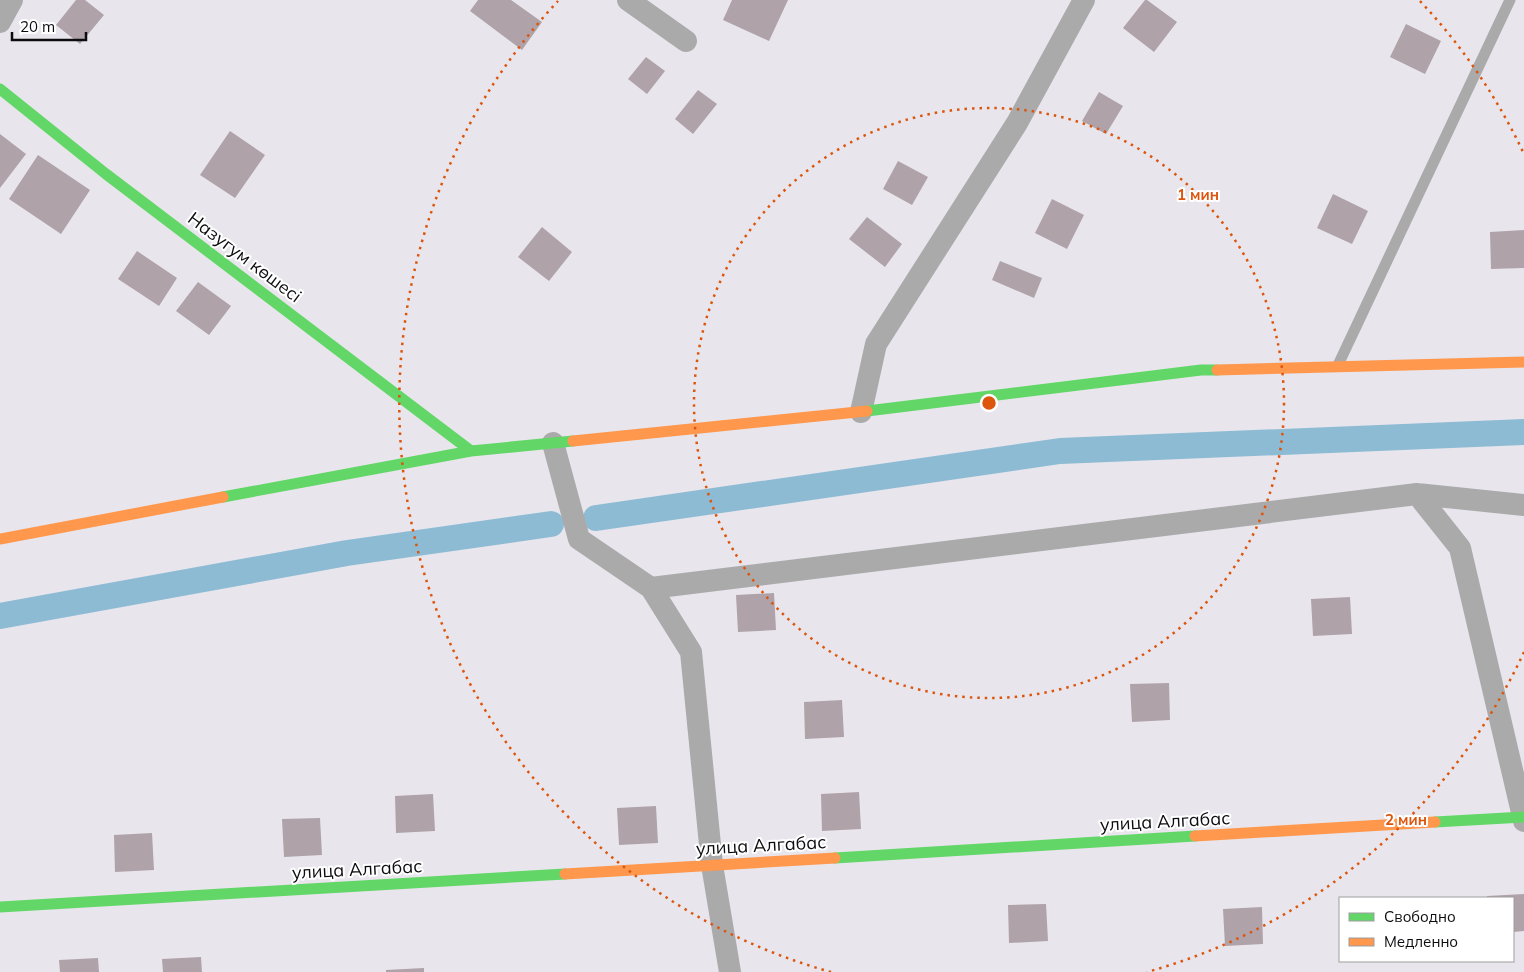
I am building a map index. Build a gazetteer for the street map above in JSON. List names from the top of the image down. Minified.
{"streets":{"street":["Назугум көшесі","улица Алгабас"]},"legend":["Свободно","Медленно"],"scale_bar":"20 m","rings":["1 мин","2 мин"]}
